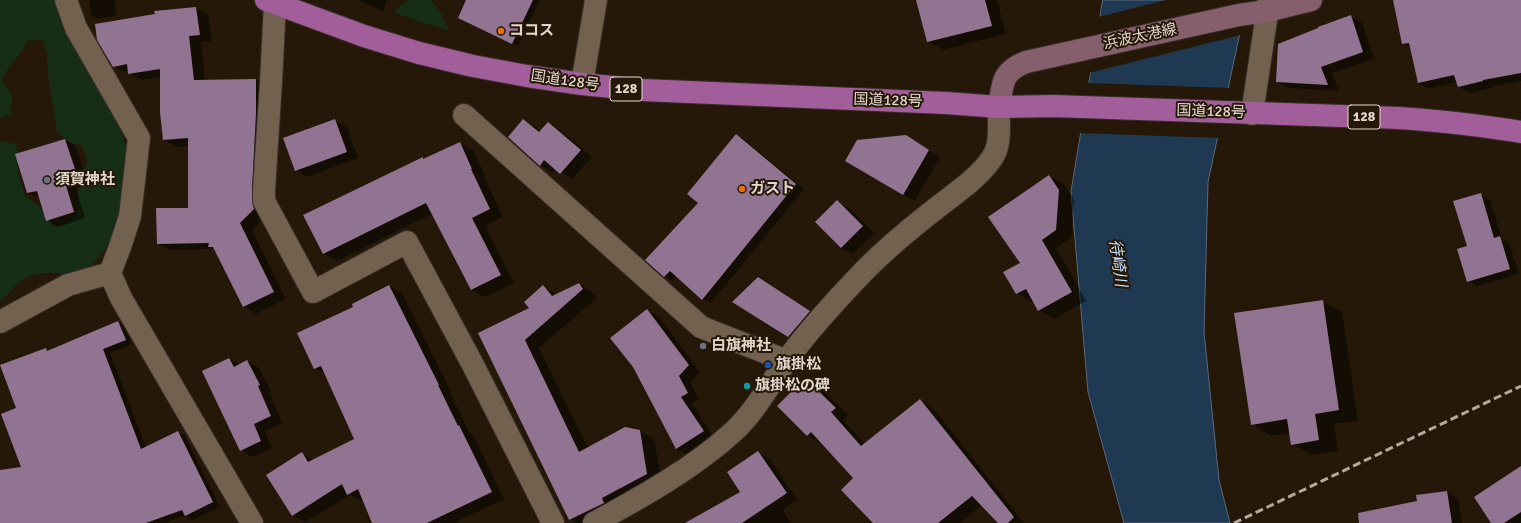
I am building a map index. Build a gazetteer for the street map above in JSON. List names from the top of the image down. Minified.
{"streets":{"highway":["国道128号","128"],"main road":["浜波太港線"]},"crossings":[["浜波太港線","国道128号"]],"water":["待崎川"],"places":["ココス","須賀神社","ガスト","白旗神社","旗掛松","旗掛松の碑"]}
